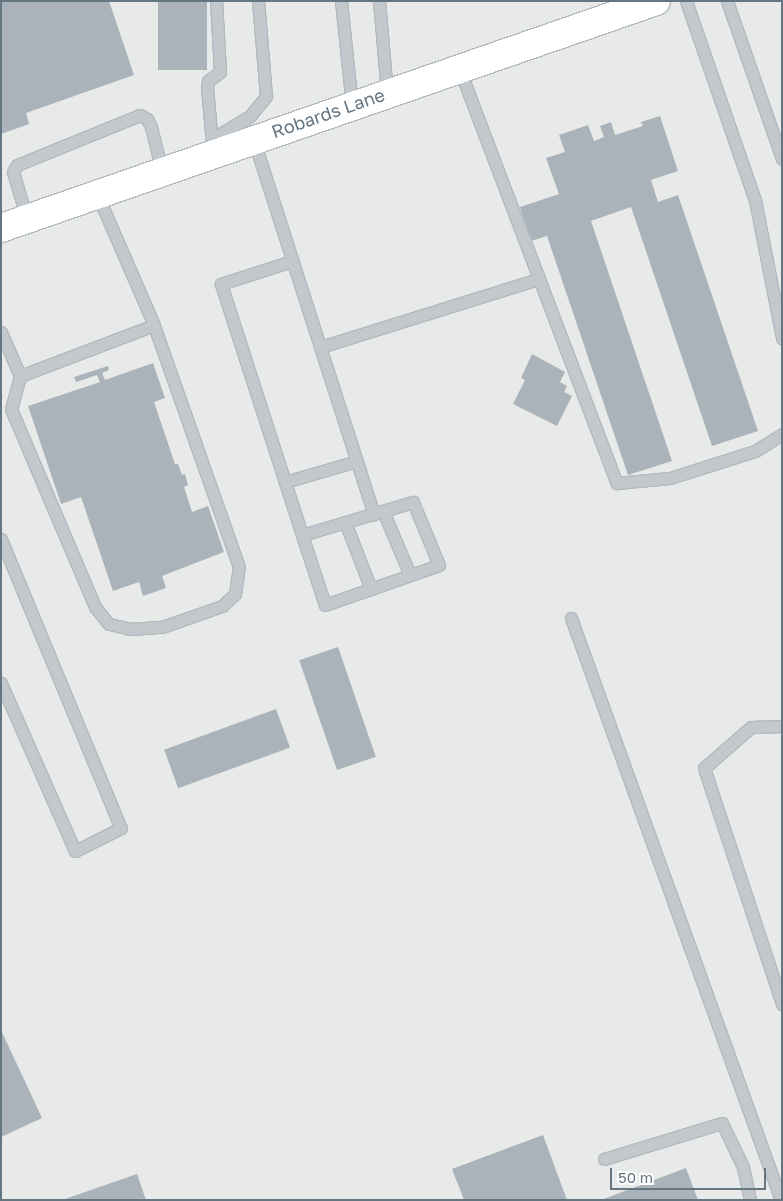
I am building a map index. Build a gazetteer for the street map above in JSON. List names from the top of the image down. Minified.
{"streets":{"street":["Robards Lane"]},"scale_bar":"50 m"}
